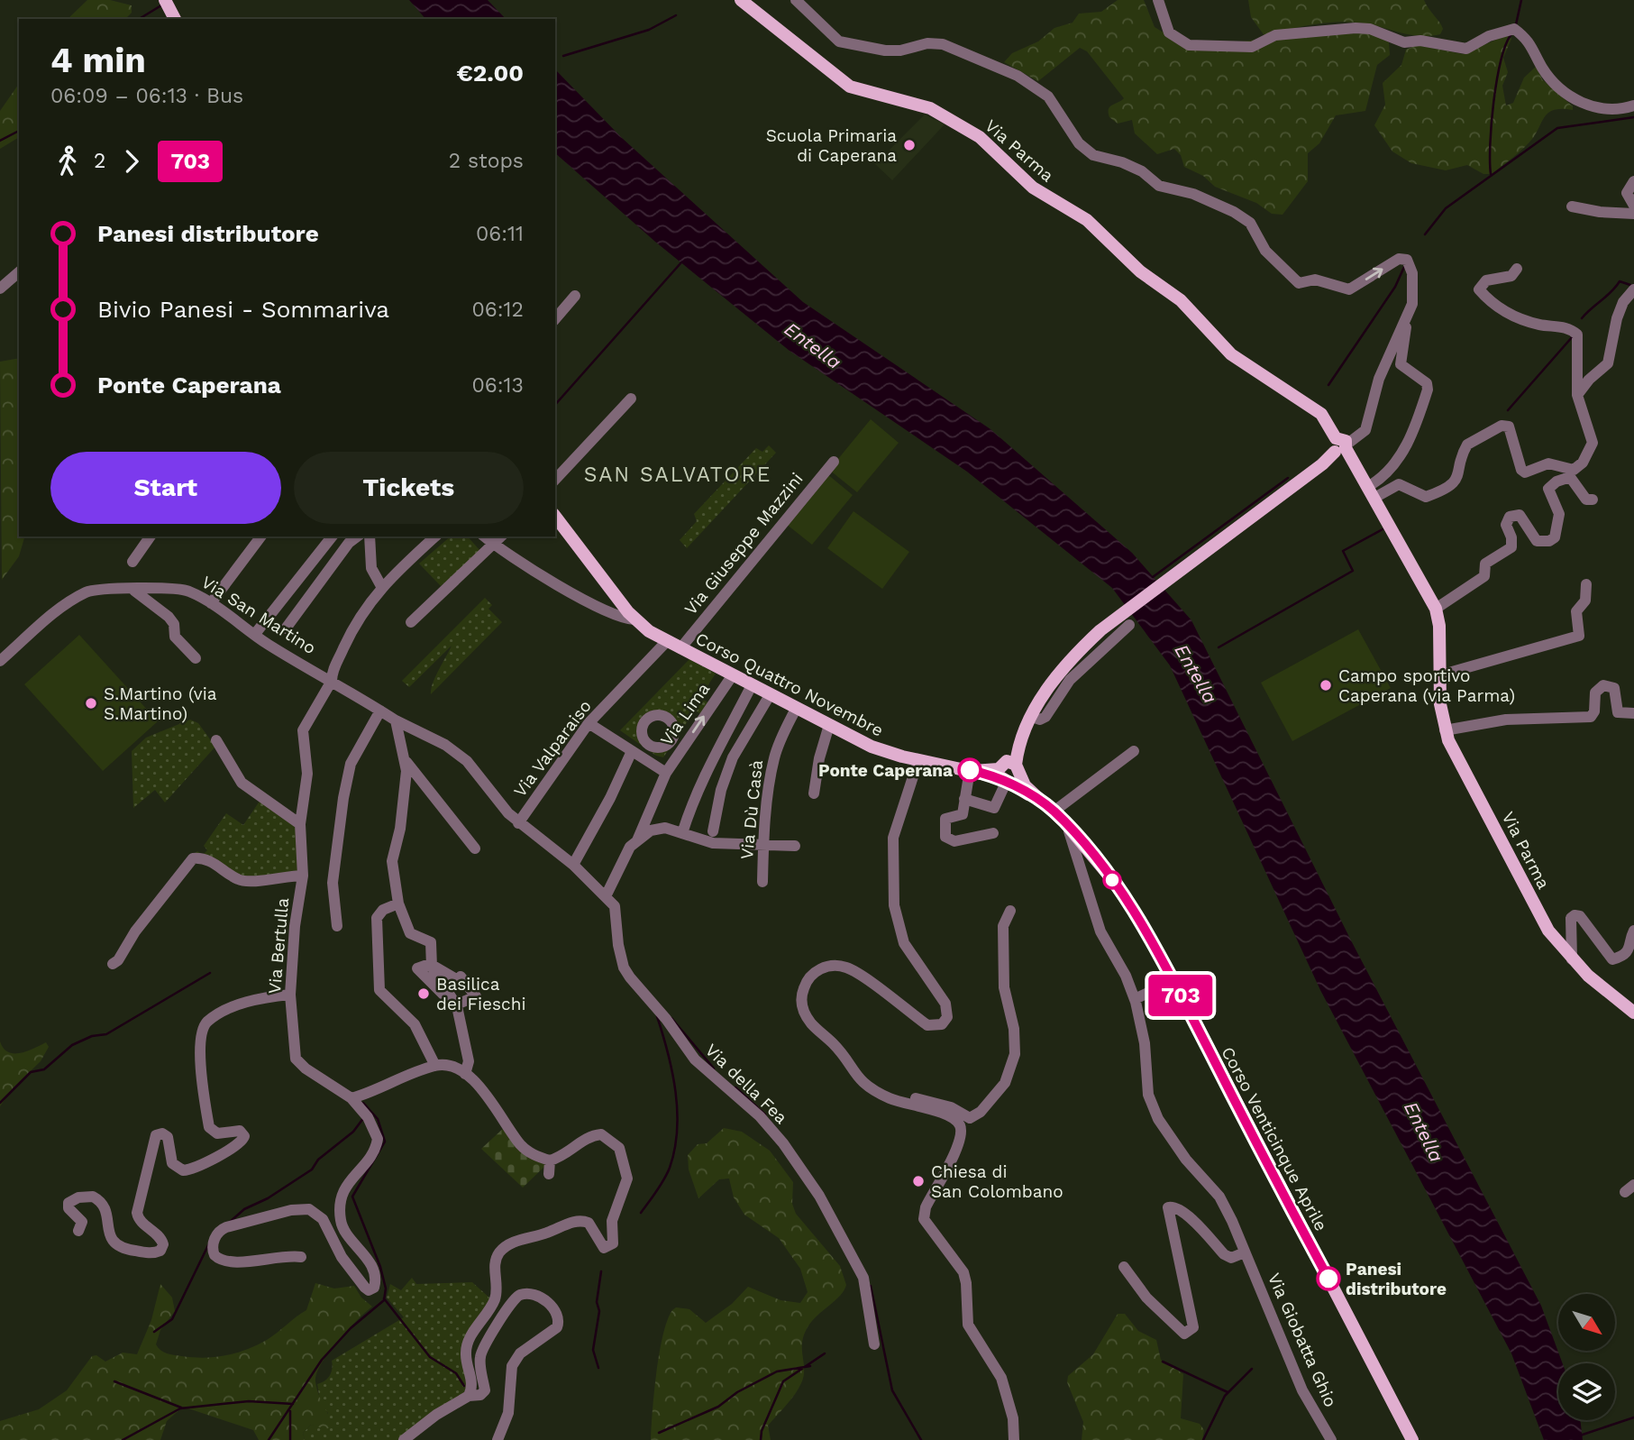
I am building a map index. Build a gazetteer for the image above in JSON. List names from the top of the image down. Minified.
{"streets":{"main road":["Via Parma","Corso Quattro Novembre","Corso Venticinque Aprile"],"street":["Via Giuseppe Mazzini","Via San Martino","Via Lima","Via Valparaiso","Via Dù Casà","Via Bertulla","Via della Fea","Via Giobatta Ghio"]},"crossings":[["Via Giuseppe Mazzini","Corso Quattro Novembre"],["Via San Martino","Via Bertulla"],["Via San Martino","Via della Fea"],["Corso Quattro Novembre","Via Lima"],["Corso Quattro Novembre","Via Valparaiso"],["Corso Quattro Novembre","Via Dù Casà"],["Corso Quattro Novembre","Corso Venticinque Aprile"],["Via Lima","Via della Fea"],["Via Valparaiso","Via della Fea"],["Corso Venticinque Aprile","Via Giobatta Ghio"]],"districts":["SAN SALVATORE"],"water":["Entella"],"places":["Scuola Primaria di Caperana","Campo sportivo Caperana (via Parma)","S.Martino (via S.Martino)","Ponte Caperana","Basilica dei Fieschi","Chiesa di San Colombano","Panesi distributore"],"lines":["bus line 703"],"north":"bottom right","page":{"on_map":"703","heading":["4 min","06:09 – 06:13 · Bus","€2.00"],"legs":["2","703","2 stops"],"list":[{"name":"Panesi distributore","value":"06:11"},{"name":"Bivio Panesi - Sommariva","value":"06:12"},{"name":"Ponte Caperana","value":"06:13"}],"buttons":["Start","Tickets"]}}
